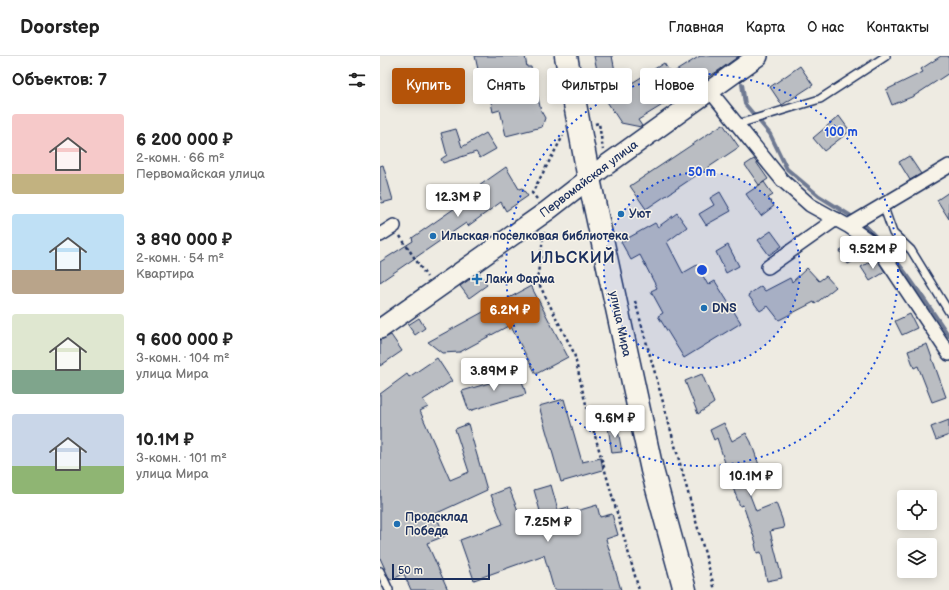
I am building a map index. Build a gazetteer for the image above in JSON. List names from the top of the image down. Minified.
{"streets":{"highway":["улица Мира"],"street":["Первомайская улица"]},"crossings":[["Первомайская улица","улица Мира"]],"districts":["ИЛЬСКИЙ"],"places":{"other":["Уют","Ильская поселковая библиотека","DNS","Продсклад Победа"],"health":["Лаки Фарма"]},"scale_bar":"50 m","page":{"header":"Doorstep","nav":["Главная","Карта","О нас","Контакты"],"heading":"Объектов: 7","chip":["Купить","Снять","Фильтры","Новое"],"list":[{"name":"6 200 000 ₽","note":"2-комн. · 66 m² · Первомайская улица"},{"name":"3 890 000 ₽","note":"2-комн. · 54 m² · Квартира"},{"name":"9 600 000 ₽","note":"3-комн. · 104 m² · улица Мира"},{"name":"10.1M ₽","note":"3-комн. · 101 m² · улица Мира"}],"price":["12.3M ₽","9.52M ₽","6.2M ₽","3.89M ₽","9.6M ₽","10.1M ₽","7.25M ₽"],"scale":"50 m"},"rings":["100 m","50 m"]}
